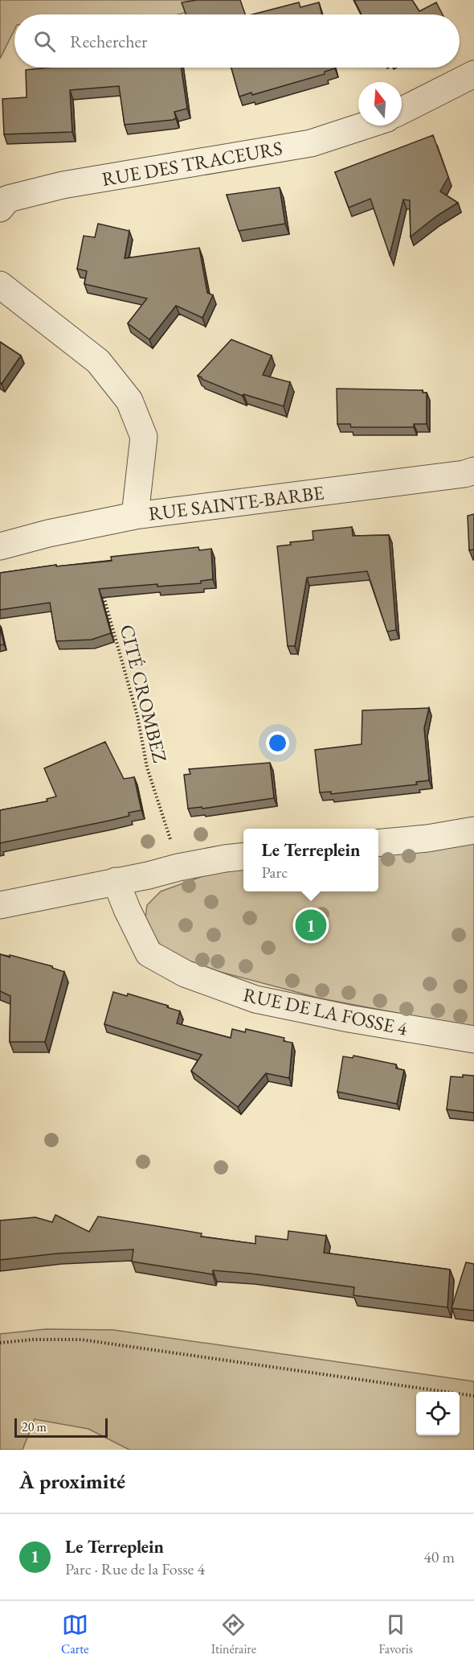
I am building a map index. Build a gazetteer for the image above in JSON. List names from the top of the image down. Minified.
{"streets":{"street":["RUE DES TRACEURS","RUE SAINTE-BARBE","RUE DE LA FOSSE 4"],"path":["CITÉ CROMBEZ"]},"scale_bar":"20 m","north":"top","page":{"search":"Rechercher","popup":["Le Terreplein","Parc"],"pins":"1","scale":"20 m","heading":"À proximité","list":[{"mark":"1","name":"Le Terreplein","note":"Parc · Rue de la Fosse 4","value":"40 m"}],"nav":["Carte","Itinéraire","Favoris"]}}
